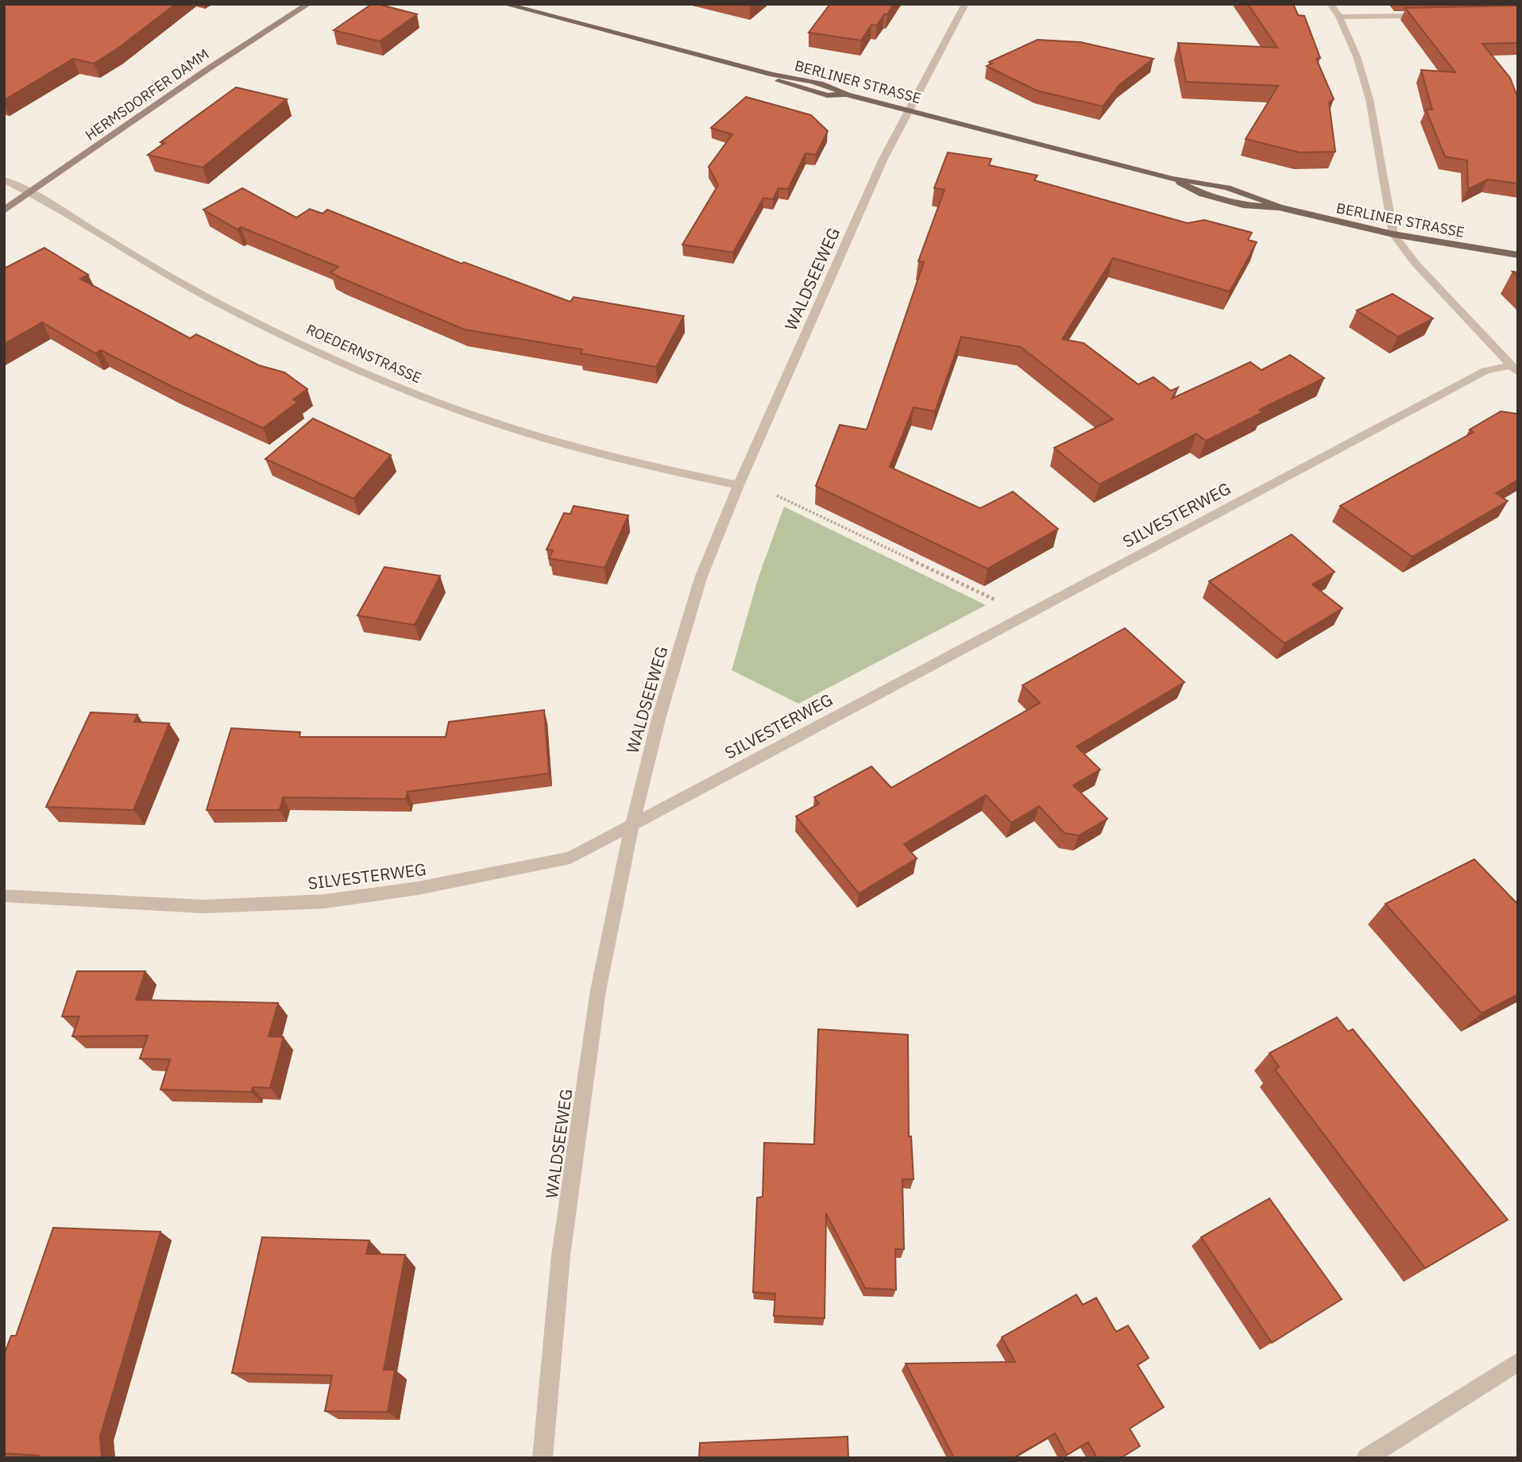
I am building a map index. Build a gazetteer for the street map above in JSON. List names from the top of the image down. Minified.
{"streets":{"main road":["BERLINER STRASSE","HERMSDORFER DAMM"],"street":["WALDSEEWEG","ROEDERNSTRASSE","SILVESTERWEG"]},"crossings":[["BERLINER STRASSE","WALDSEEWEG"],["HERMSDORFER DAMM","ROEDERNSTRASSE"],["WALDSEEWEG","ROEDERNSTRASSE"],["WALDSEEWEG","SILVESTERWEG"]]}
